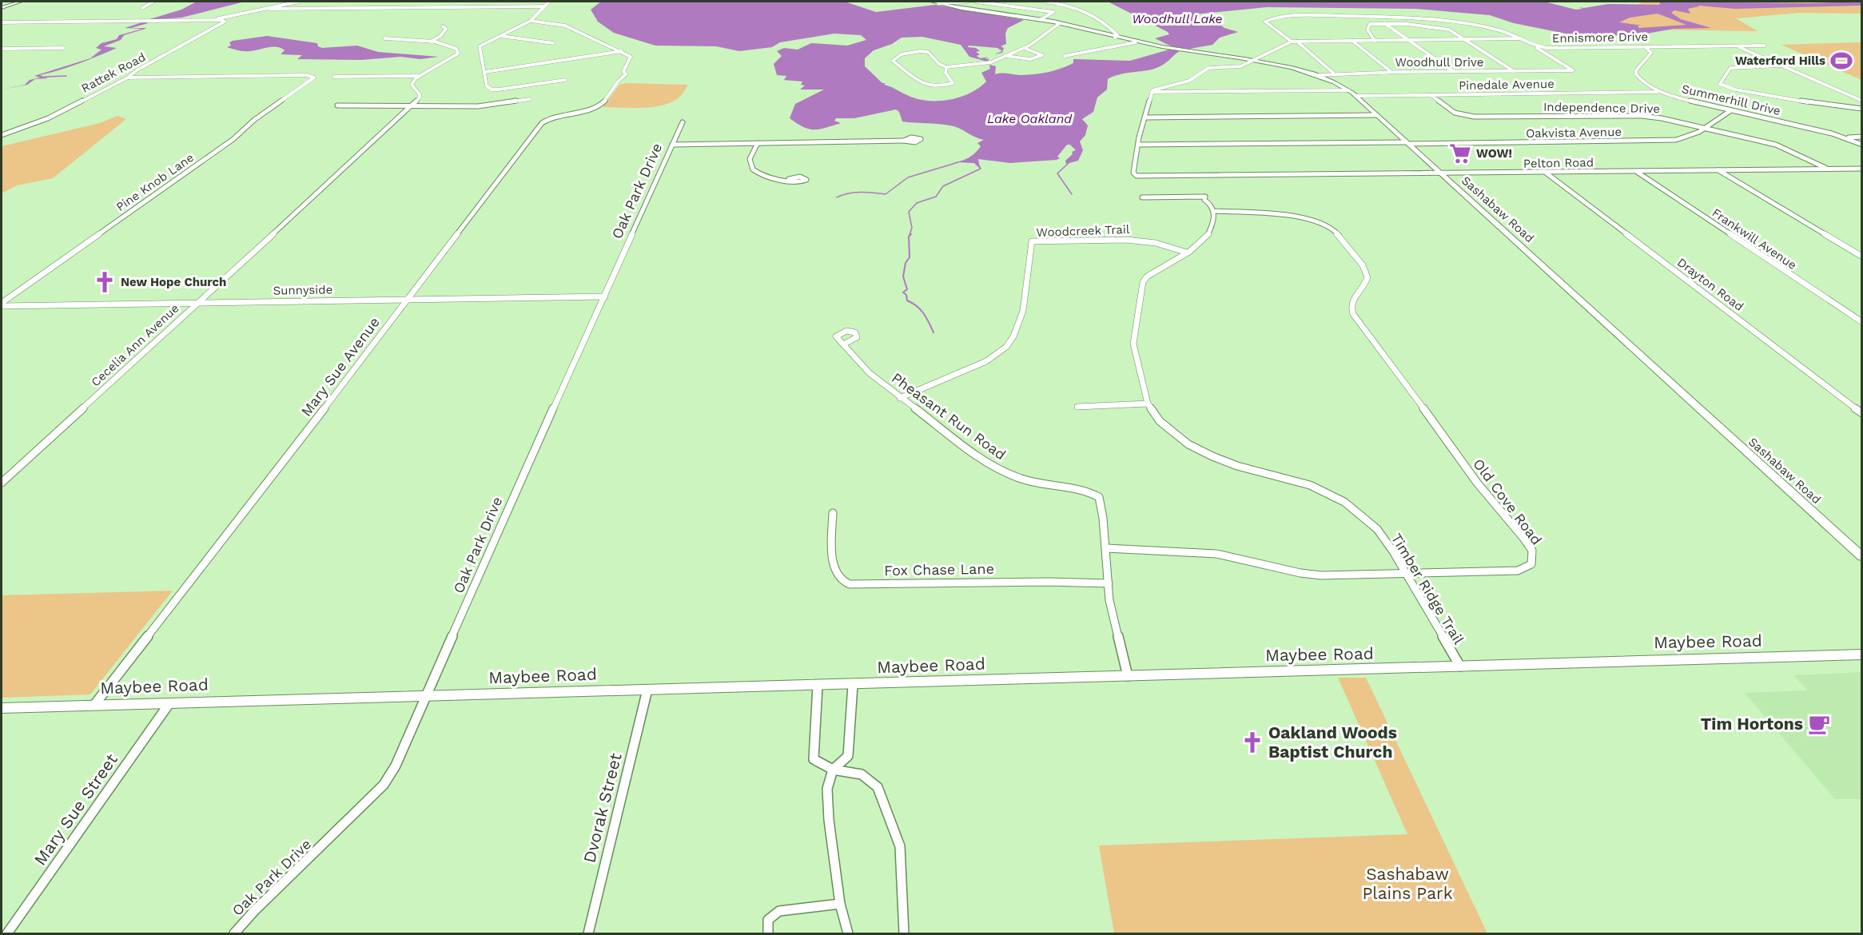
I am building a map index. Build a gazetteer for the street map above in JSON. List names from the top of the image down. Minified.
{"streets":{"street":["Ennismore Drive","Woodhull Drive","Rattek Road","Pinedale Avenue","Summerhill Drive","Independence Drive","Oakvista Avenue","Pelton Road","Pine Knob Lane","Oak Park Drive","Sashabaw Road","Woodcreek Trail","Frankwill Avenue","Drayton Road","Sunnyside","Cecelia Ann Avenue","Mary Sue Avenue","Pheasant Run Road","Old Cove Road","Fox Chase Lane","Timber Ridge Trail","Maybee Road","Dvorak Street","Mary Sue Street"]},"crossings":[["Ennismore Drive","Woodhull Drive"],["Ennismore Drive","Summerhill Drive"],["Woodhull Drive","Sashabaw Road"],["Rattek Road","Pine Knob Lane"],["Pinedale Avenue","Summerhill Drive"],["Pinedale Avenue","Independence Drive"],["Pinedale Avenue","Sashabaw Road"],["Summerhill Drive","Oakvista Avenue"],["Independence Drive","Oakvista Avenue"],["Independence Drive","Pelton Road"],["Oakvista Avenue","Pelton Road"],["Oakvista Avenue","Sashabaw Road"],["Pelton Road","Sashabaw Road"],["Pelton Road","Frankwill Avenue"],["Pelton Road","Drayton Road"],["Pine Knob Lane","Sunnyside"],["Oak Park Drive","Sunnyside"],["Oak Park Drive","Maybee Road"],["Woodcreek Trail","Pheasant Run Road"],["Woodcreek Trail","Timber Ridge Trail"],["Sunnyside","Cecelia Ann Avenue"],["Sunnyside","Mary Sue Avenue"],["Mary Sue Avenue","Maybee Road"],["Pheasant Run Road","Old Cove Road"],["Pheasant Run Road","Fox Chase Lane"],["Pheasant Run Road","Maybee Road"],["Old Cove Road","Timber Ridge Trail"],["Timber Ridge Trail","Maybee Road"],["Maybee Road","Dvorak Street"],["Maybee Road","Mary Sue Street"]],"water":["Woodhull Lake","Lake Oakland"],"parks":["Sashabaw Plains Park"],"places":{"sports":["Waterford Hills"],"supermarket":["WOW!"],"church":["New Hope Church","Oakland Woods Baptist Church"],"cafe":["Tim Hortons"]}}
